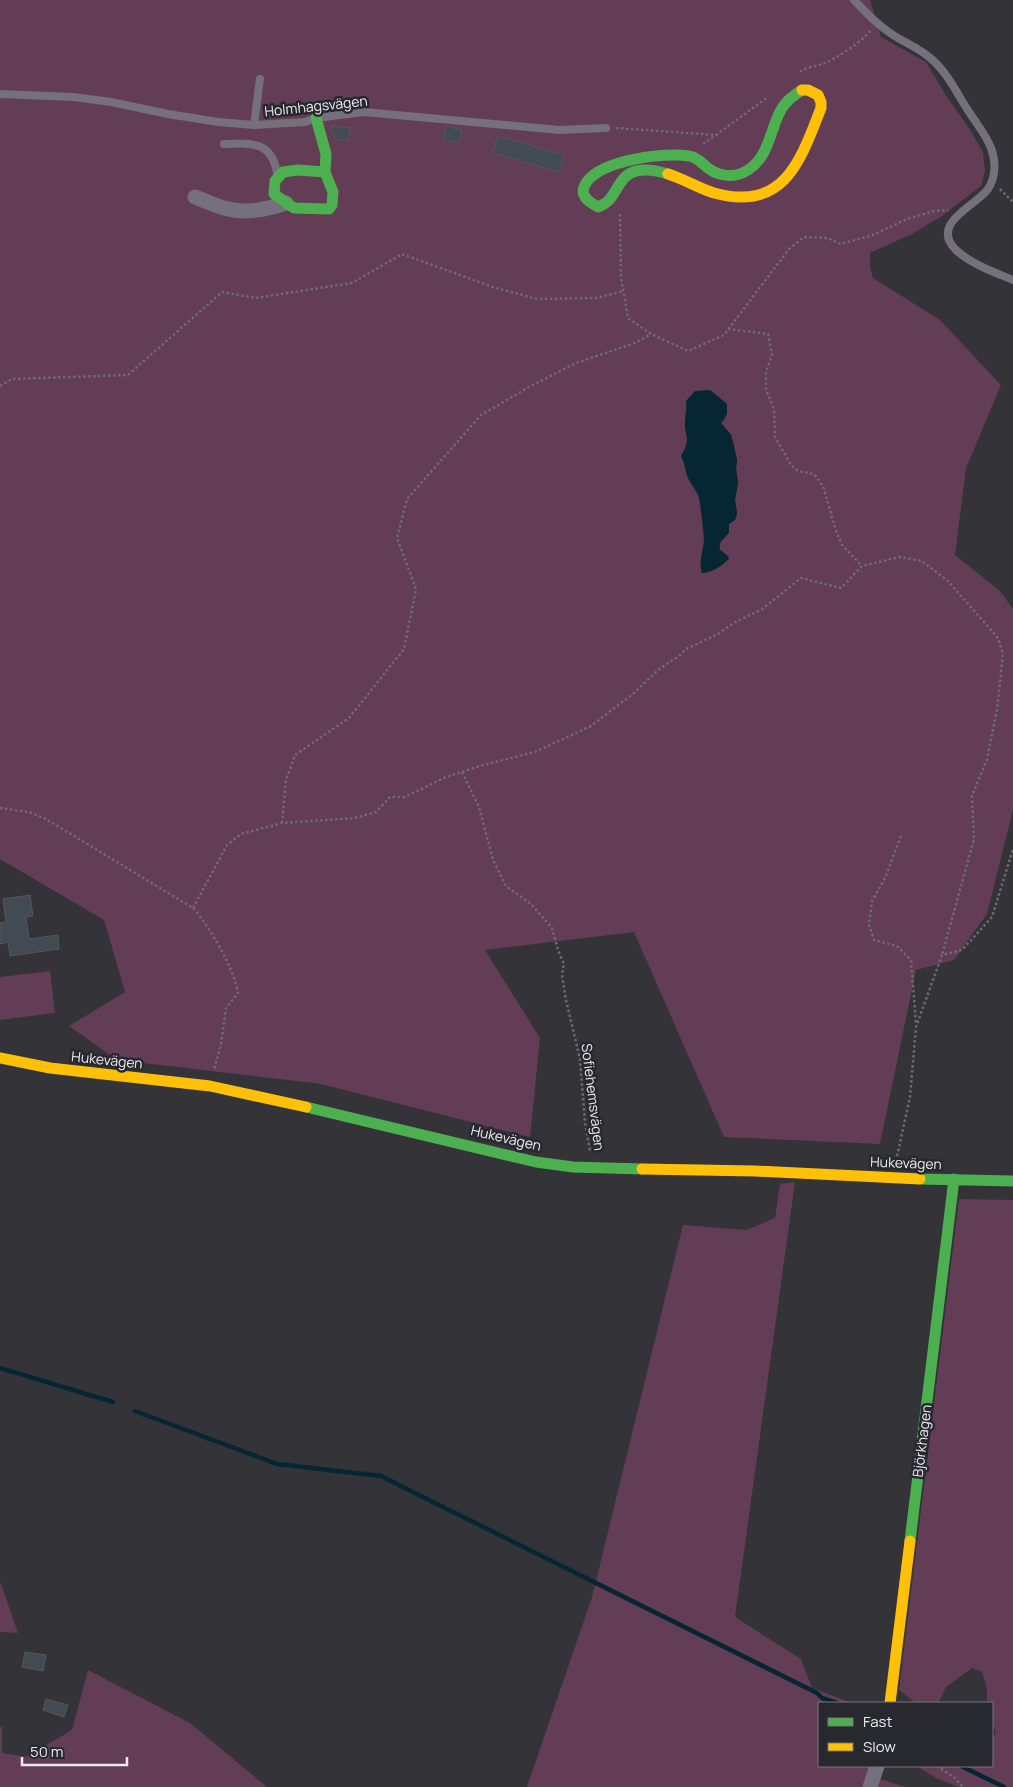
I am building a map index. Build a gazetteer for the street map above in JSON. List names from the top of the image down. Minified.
{"streets":{"street":["Hukevägen","Björkhagen"],"lane":["Holmhagsvägen"],"path":["Sofiehemsvägen"]},"crossings":[["Hukevägen","Sofiehemsvägen"],["Hukevägen","Björkhagen"]],"legend":["Fast","Slow"],"scale_bar":"50 m"}
